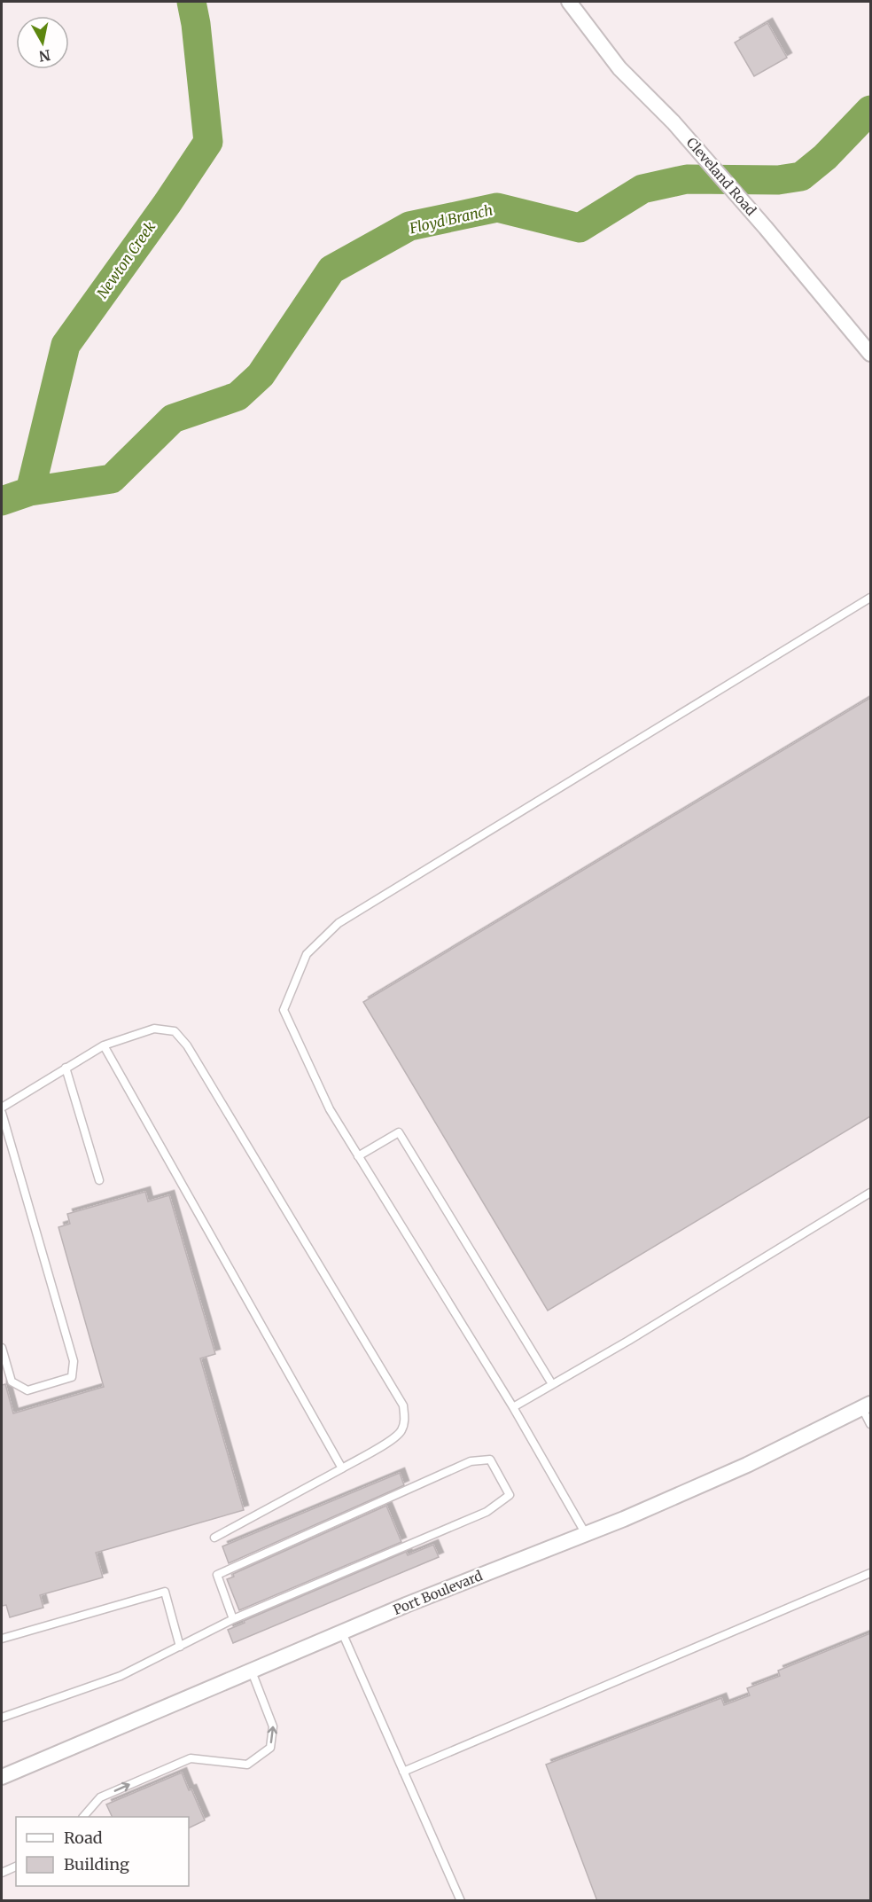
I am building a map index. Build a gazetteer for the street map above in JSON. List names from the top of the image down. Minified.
{"streets":{"street":["Cleveland Road","Port Boulevard"]},"water":["Floyd Branch","Newton Creek"],"legend":["Road","Building"],"north":"bottom"}
